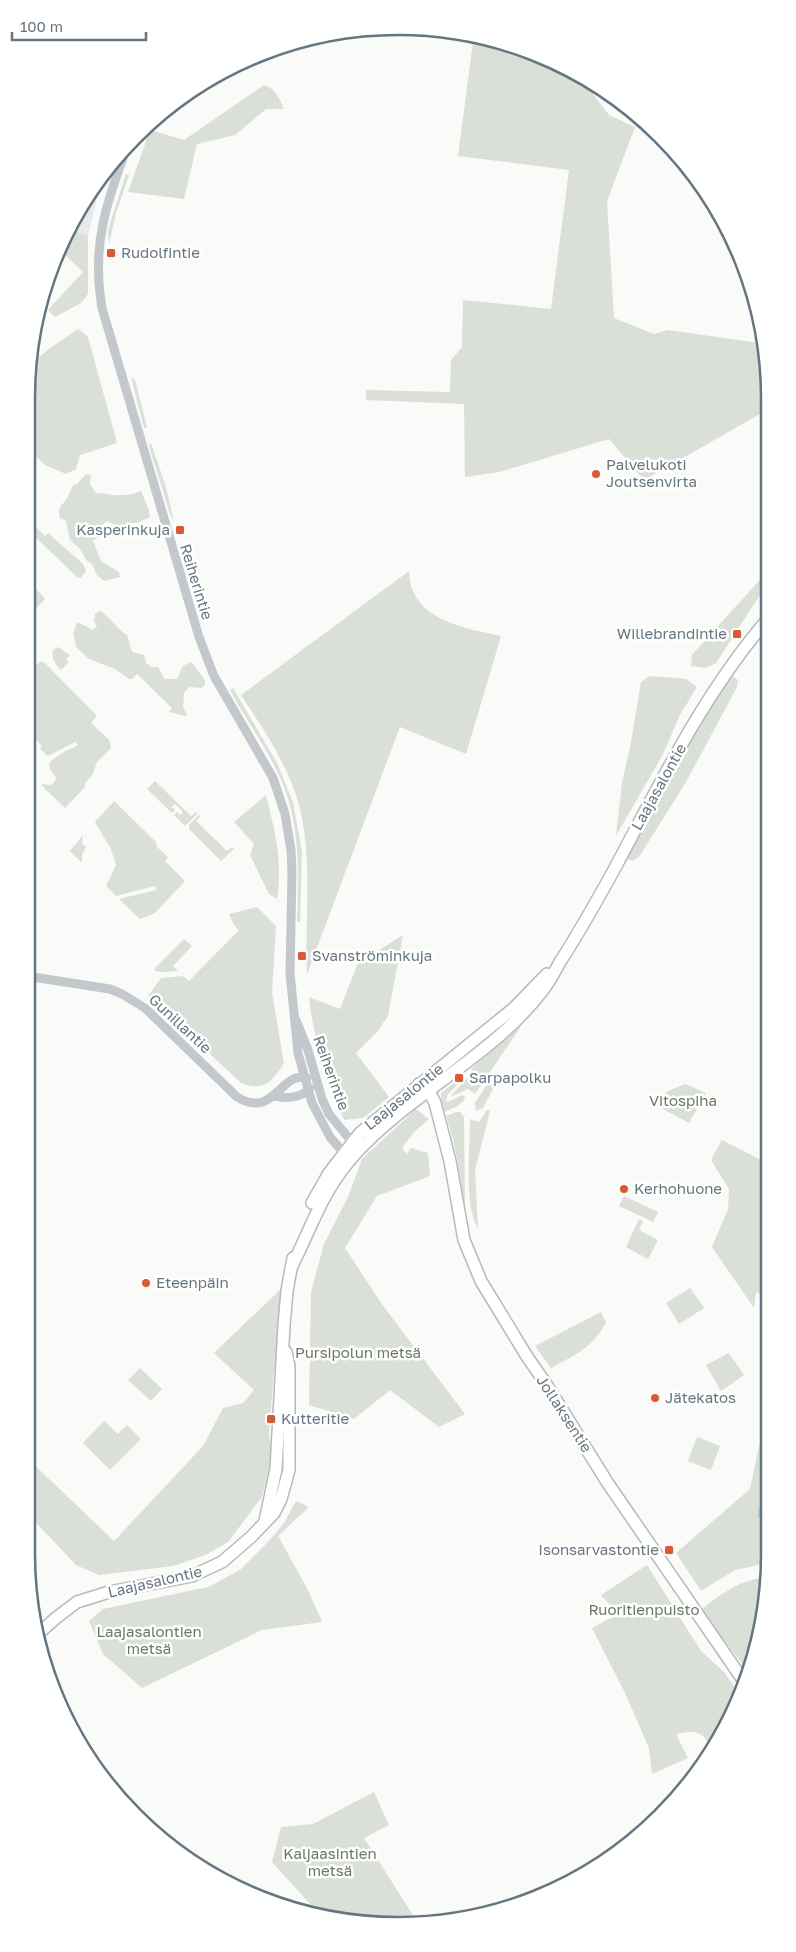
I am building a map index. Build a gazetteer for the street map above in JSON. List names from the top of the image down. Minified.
{"streets":{"main road":["Laajasalontie","Jollaksentie"],"street":["Reiherintie","Gunillantie"]},"crossings":[["Reiherintie","Laajasalontie"],["Reiherintie","Gunillantie"],["Laajasalontie","Jollaksentie"]],"parks":["Vitospiha","Pursipolun metsä","Ruoritienpuisto","Laajasalontien metsä","Kaljaasintien metsä"],"places":{"transit":["Rudolfintie","Kasperinkuja","Willebrandintie","Svanströminkuja","Sarpapolku","Kutteritie","Isonsarvastontie"],"other":["Palvelukoti Joutsenvirta","Kerhohuone","Eteenpäin","Jätekatos"]},"scale_bar":"100 m"}
